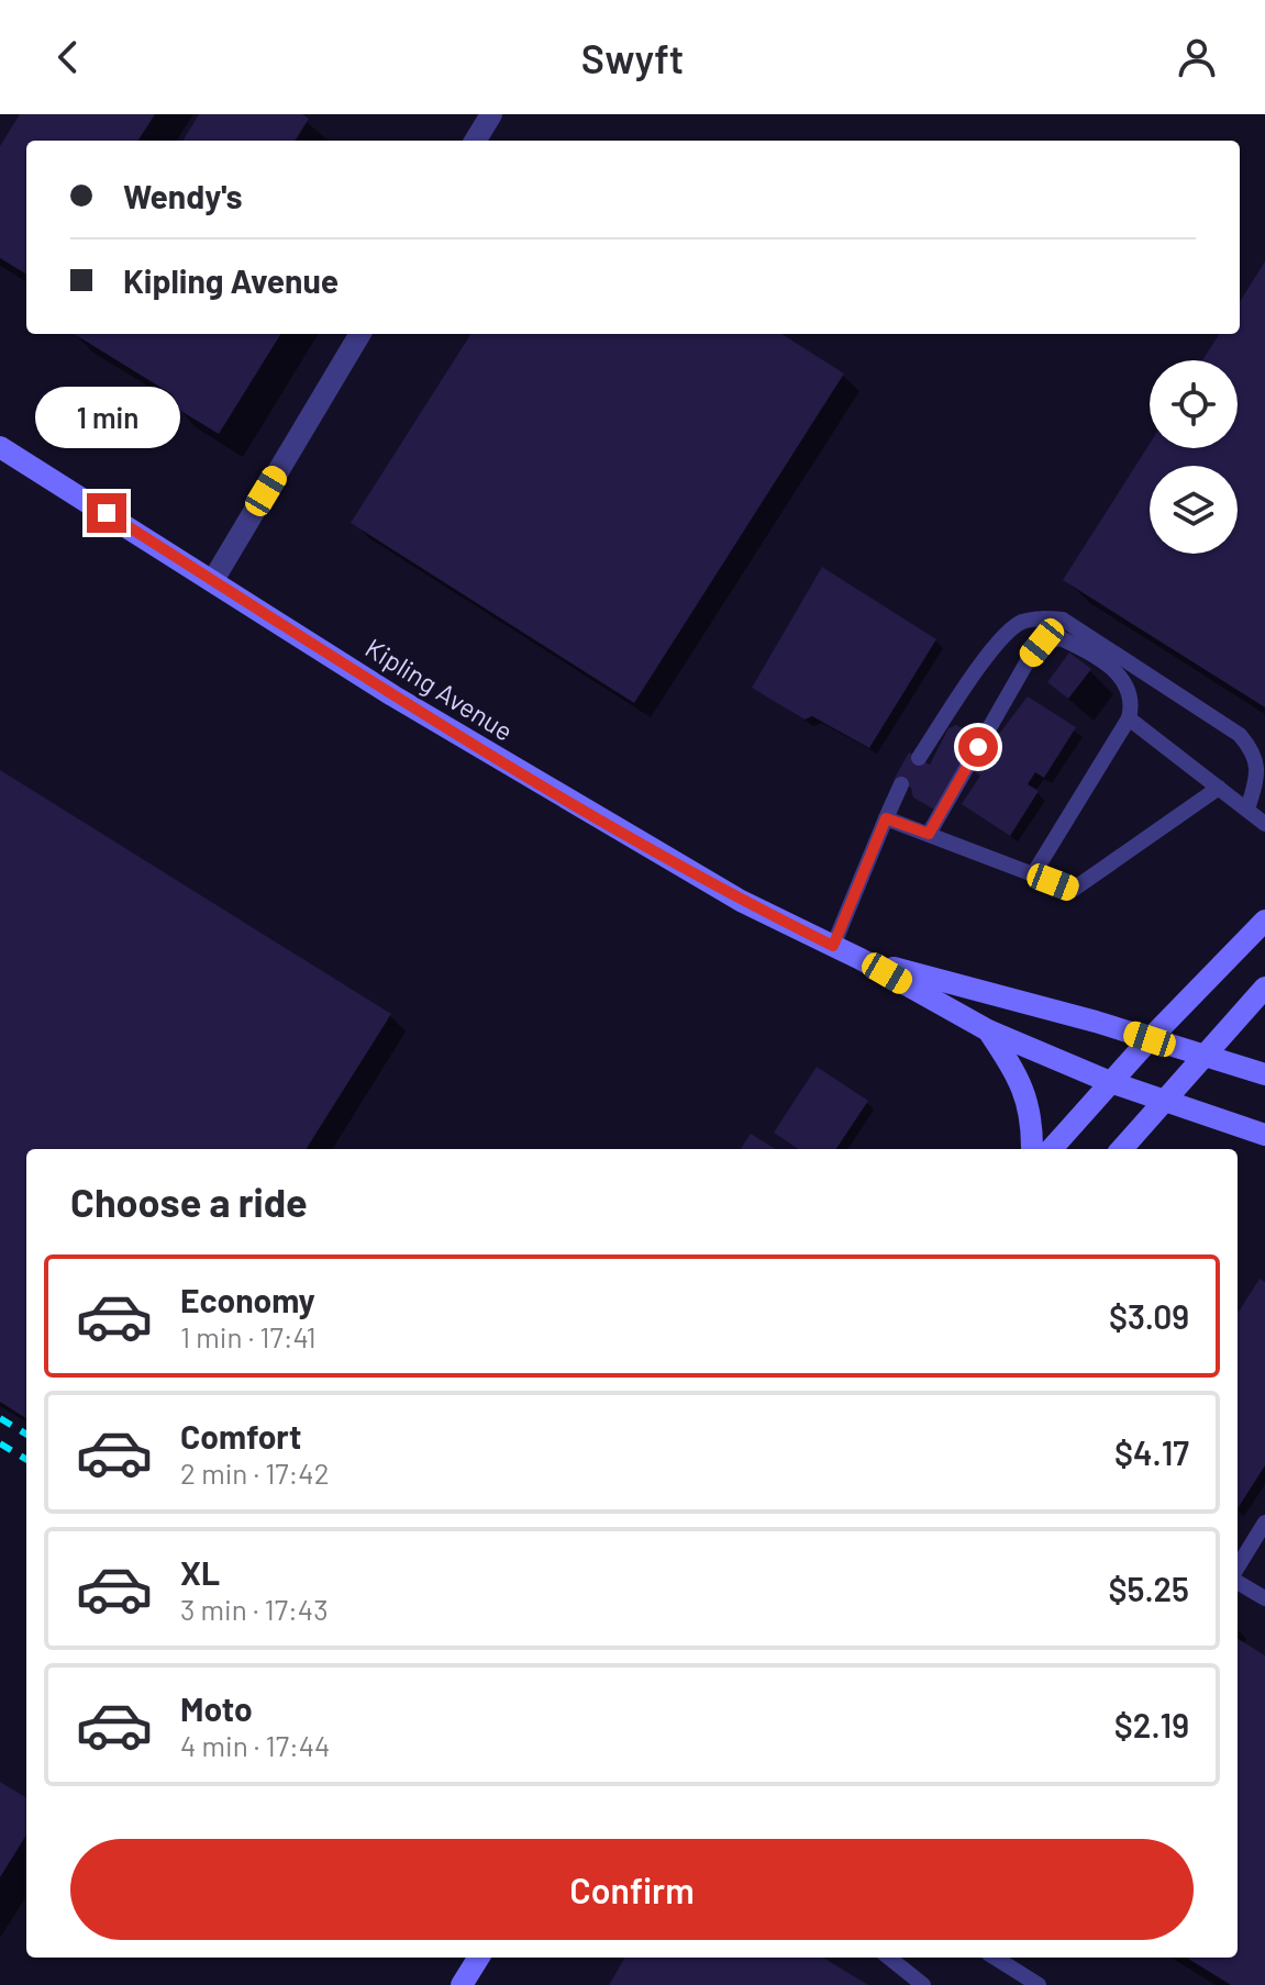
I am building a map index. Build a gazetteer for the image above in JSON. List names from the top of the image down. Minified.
{"streets":{"main road":["Kipling Avenue"]},"page":{"header":"Swyft","banner":["Wendy's","Kipling Avenue"],"bubble":"1 min","heading":"Choose a ride","list":[{"name":"Economy","note":"1 min · 17:41","value":"$3.09"},{"name":"Comfort","note":"2 min · 17:42","value":"$4.17"},{"name":"XL","note":"3 min · 17:43","value":"$5.25"},{"name":"Moto","note":"4 min · 17:44","value":"$2.19"}],"buttons":"Confirm"}}
